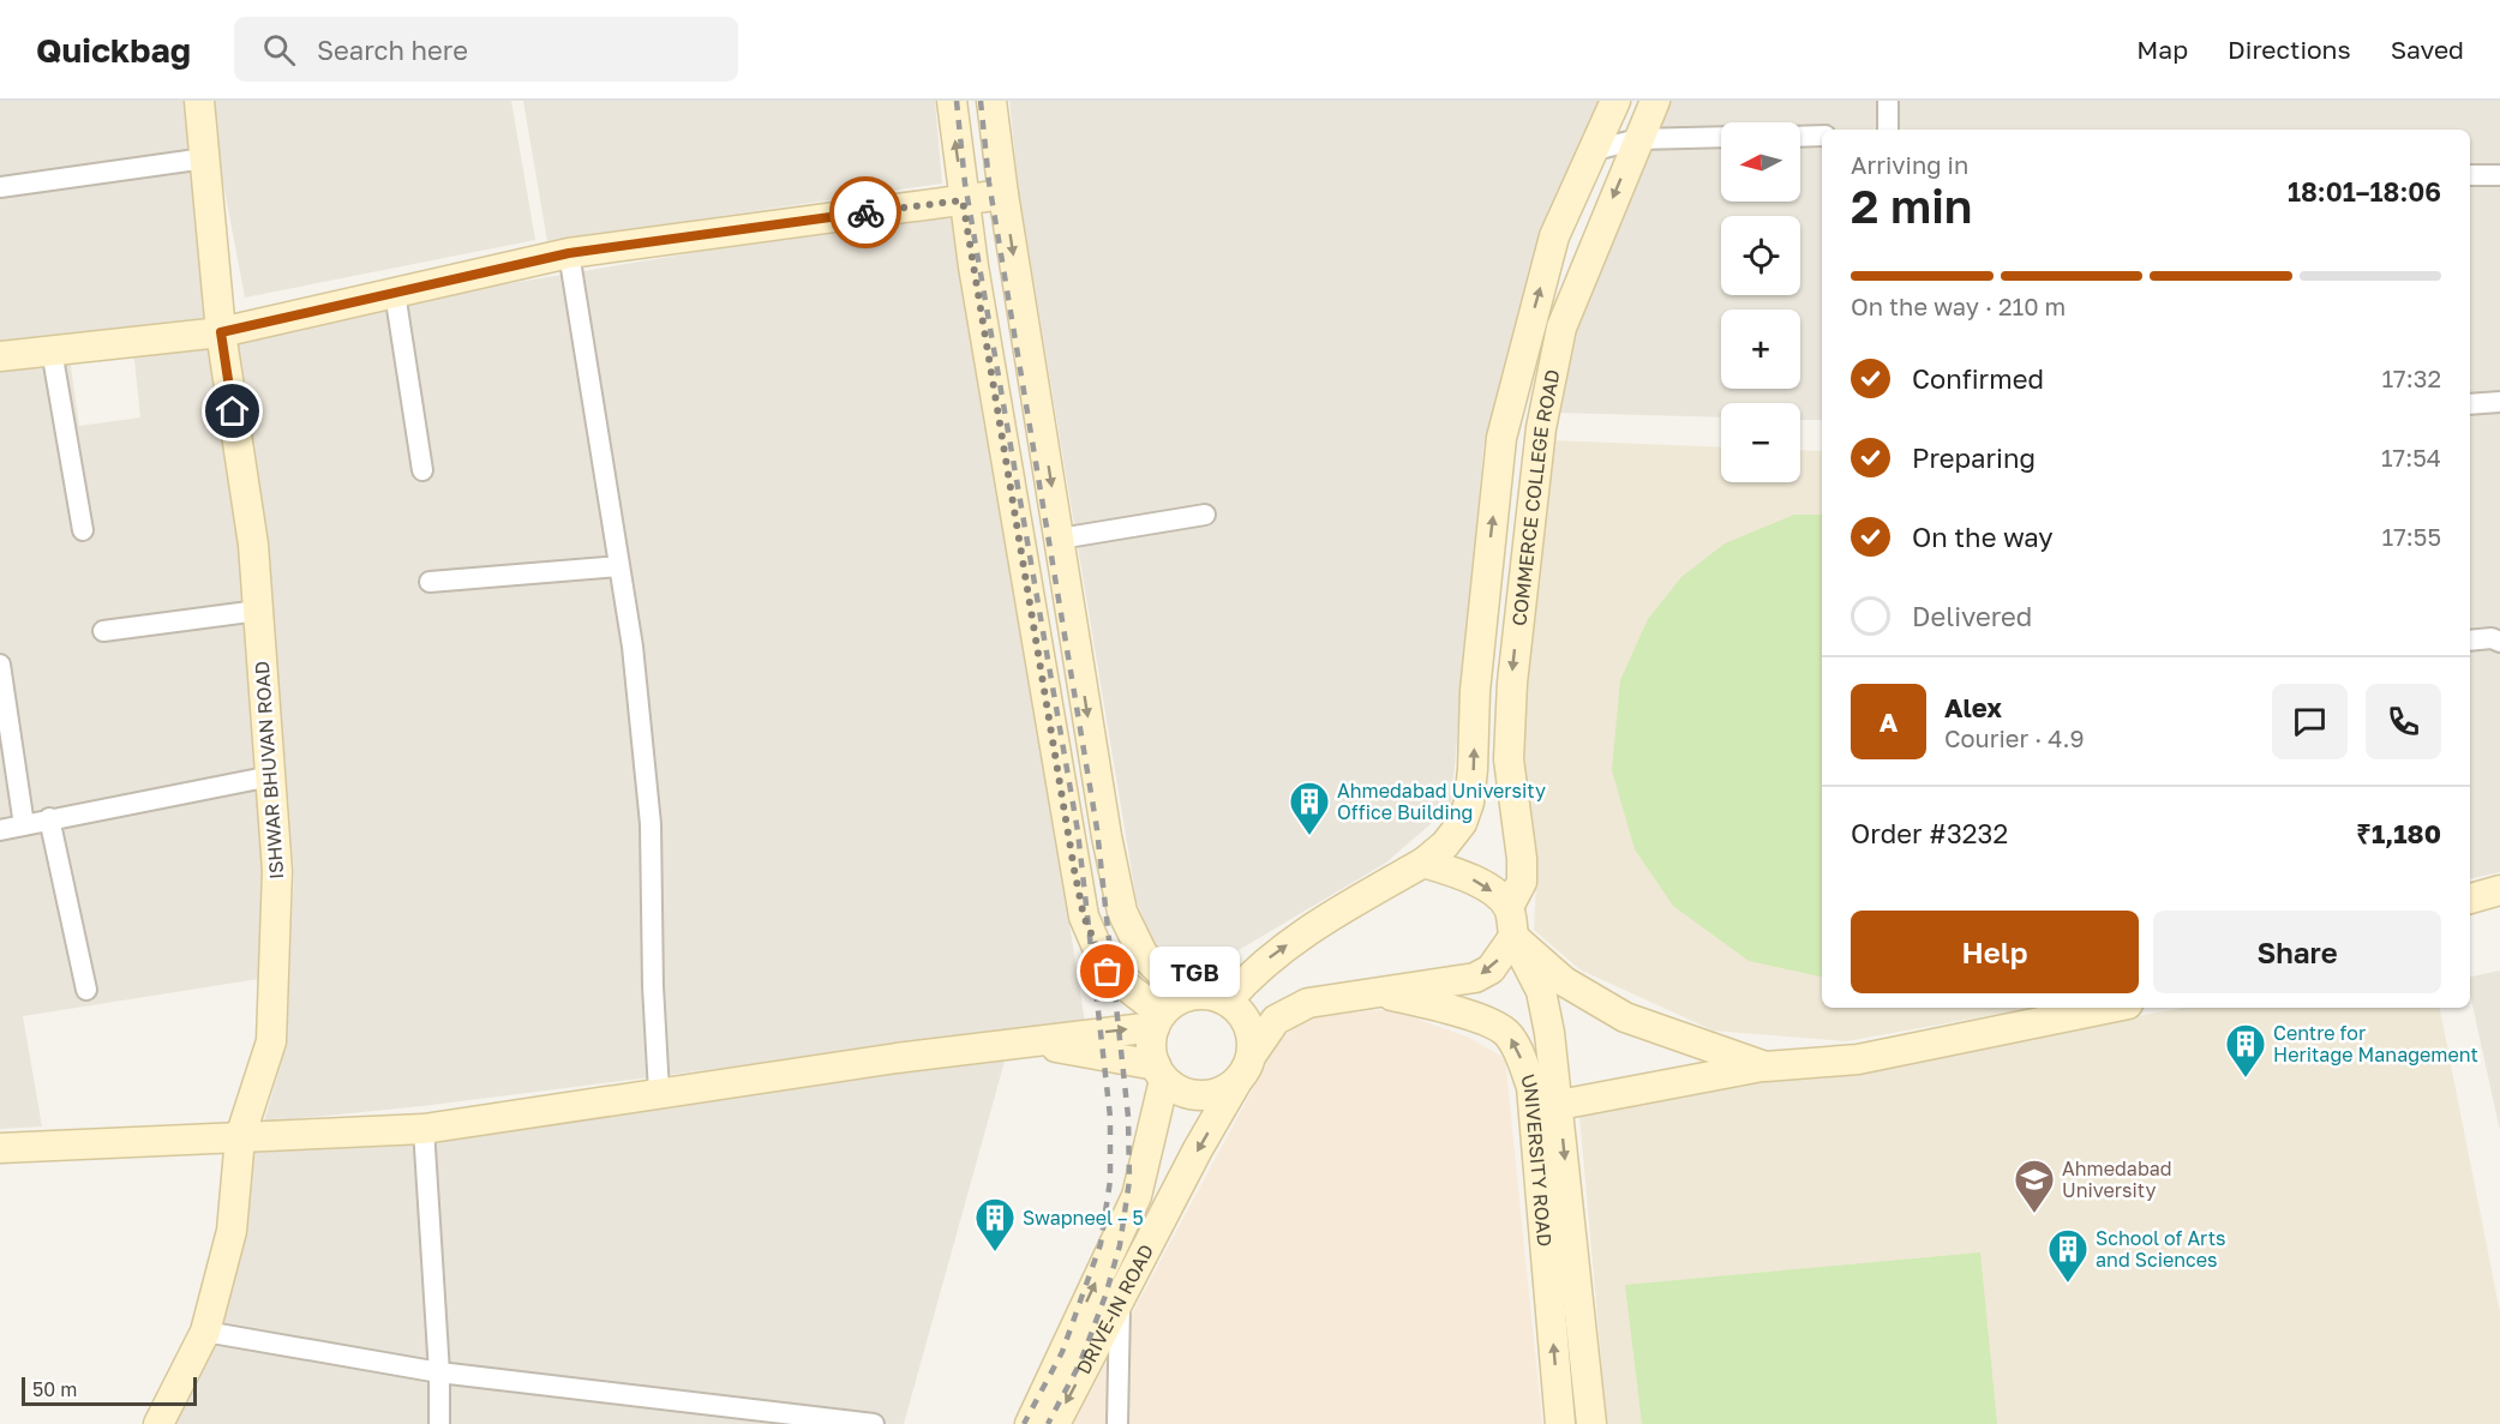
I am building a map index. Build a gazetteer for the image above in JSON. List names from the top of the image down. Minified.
{"streets":{"street":["COMMERCE COLLEGE ROAD","ISHWAR BHUVAN ROAD","UNIVERSITY ROAD","DRIVE-IN ROAD"]},"crossings":[["COMMERCE COLLEGE ROAD","UNIVERSITY ROAD"],["COMMERCE COLLEGE ROAD","DRIVE-IN ROAD"]],"places":{"building":["Ahmedabad University Office Building","Centre for Heritage Management","Swapneel – 5","School of Arts and Sciences"],"other":["TGB"],"school or university":["Ahmedabad University"]},"scale_bar":"50 m","north":"left","page":{"header":"Quickbag","search":"Search here","nav":["Map","Directions","Saved"],"map_buttons":["+","−"],"heading":["2 min","Arriving in","18:01–18:06"],"panel":["Alex","Courier · 4.9","Order #3232","₹1,180"],"bar":"On the way · 210 m","list":[["Confirmed","17:32"],["Preparing","17:54"],["On the way","17:55"],"Delivered"],"round":"A","buttons":["Help","Share"],"bubble":"TGB","scale":"50 m"}}
